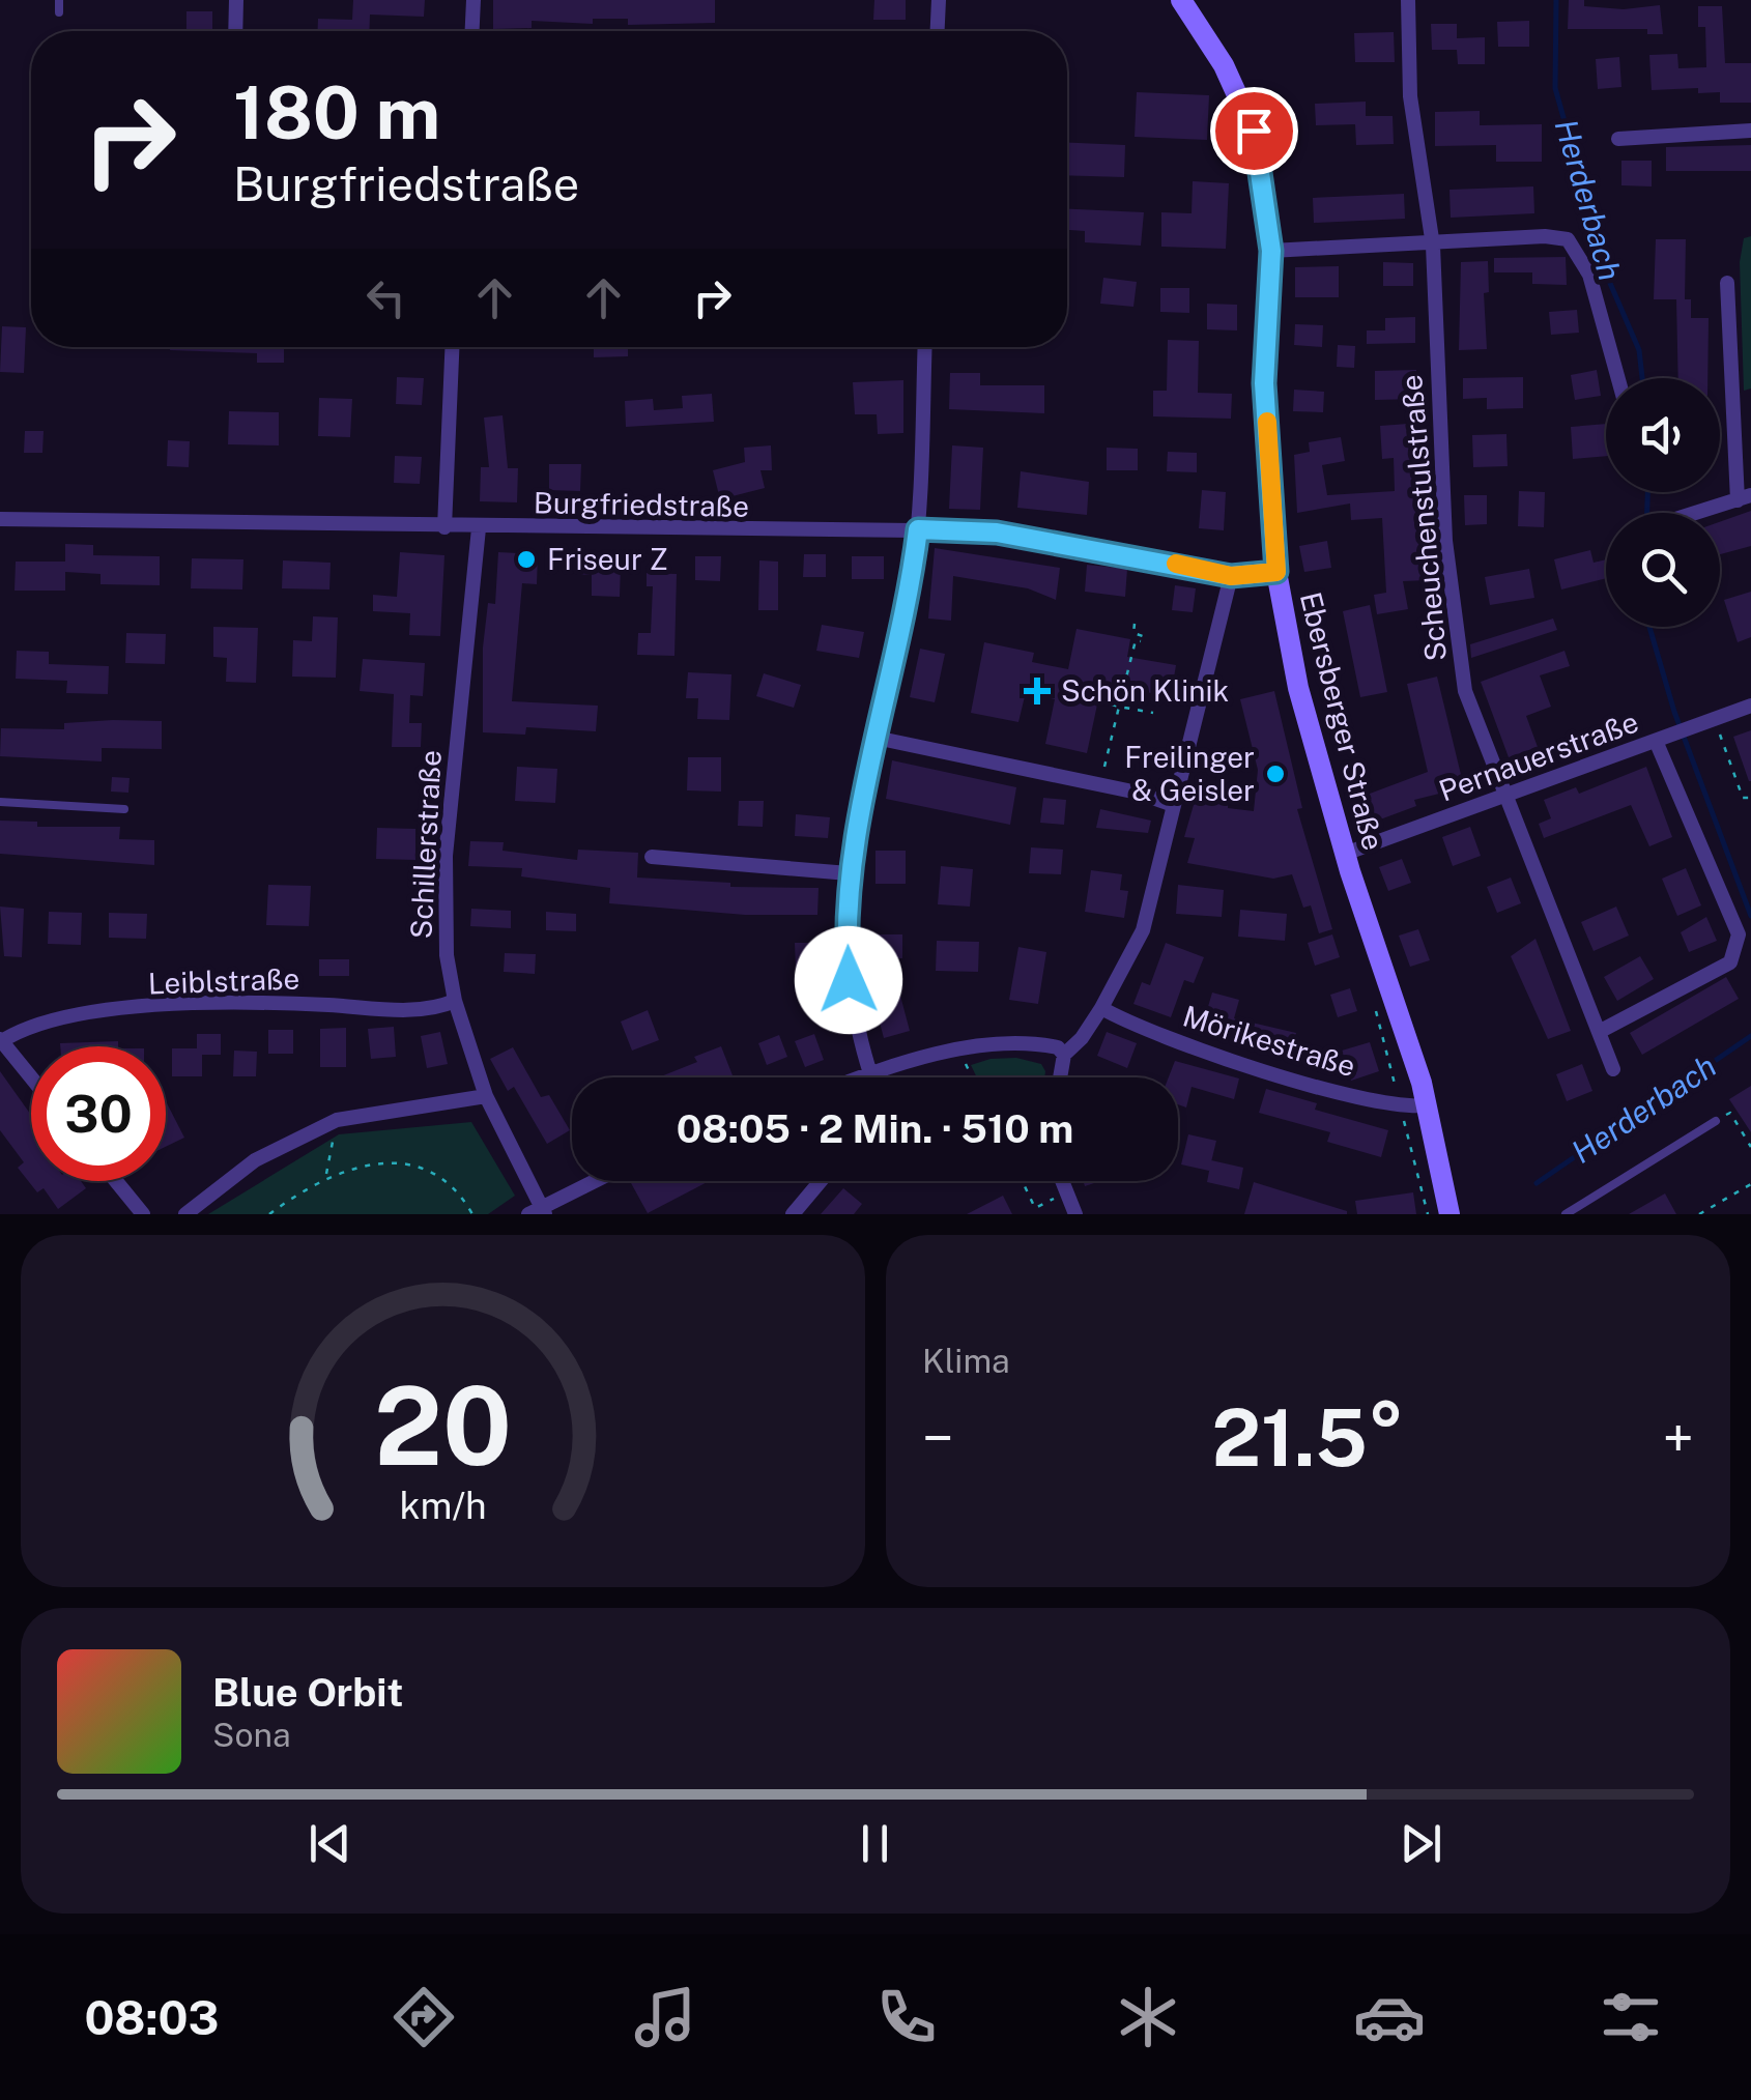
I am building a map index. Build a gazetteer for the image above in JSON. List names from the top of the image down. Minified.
{"streets":{"street":["Burgfriedstraße","Scheuchenstulstraße","Ebersberger Straße","Pernauerstraße","Schillerstraße","Leiblstraße","Mörikestraße"]},"crossings":[["Burgfriedstraße","Ebersberger Straße"],["Burgfriedstraße","Schillerstraße"],["Scheuchenstulstraße","Pernauerstraße"],["Ebersberger Straße","Pernauerstraße"],["Ebersberger Straße","Mörikestraße"],["Schillerstraße","Leiblstraße"]],"water":["Herderbach"],"places":{"other":["Friseur Z","Freilinger & Geisler"],"health":["Schön Klinik"]},"page":{"turn":["180 m","Burgfriedstraße"],"limit":"30","trip":"08:05 · 2 Min. · 510 m","tile":"Klima","heat":["−","21.5°","+"],"song":["Blue Orbit","Sona"],"tabs":"08:03","gauge":["20","km/h"]}}
